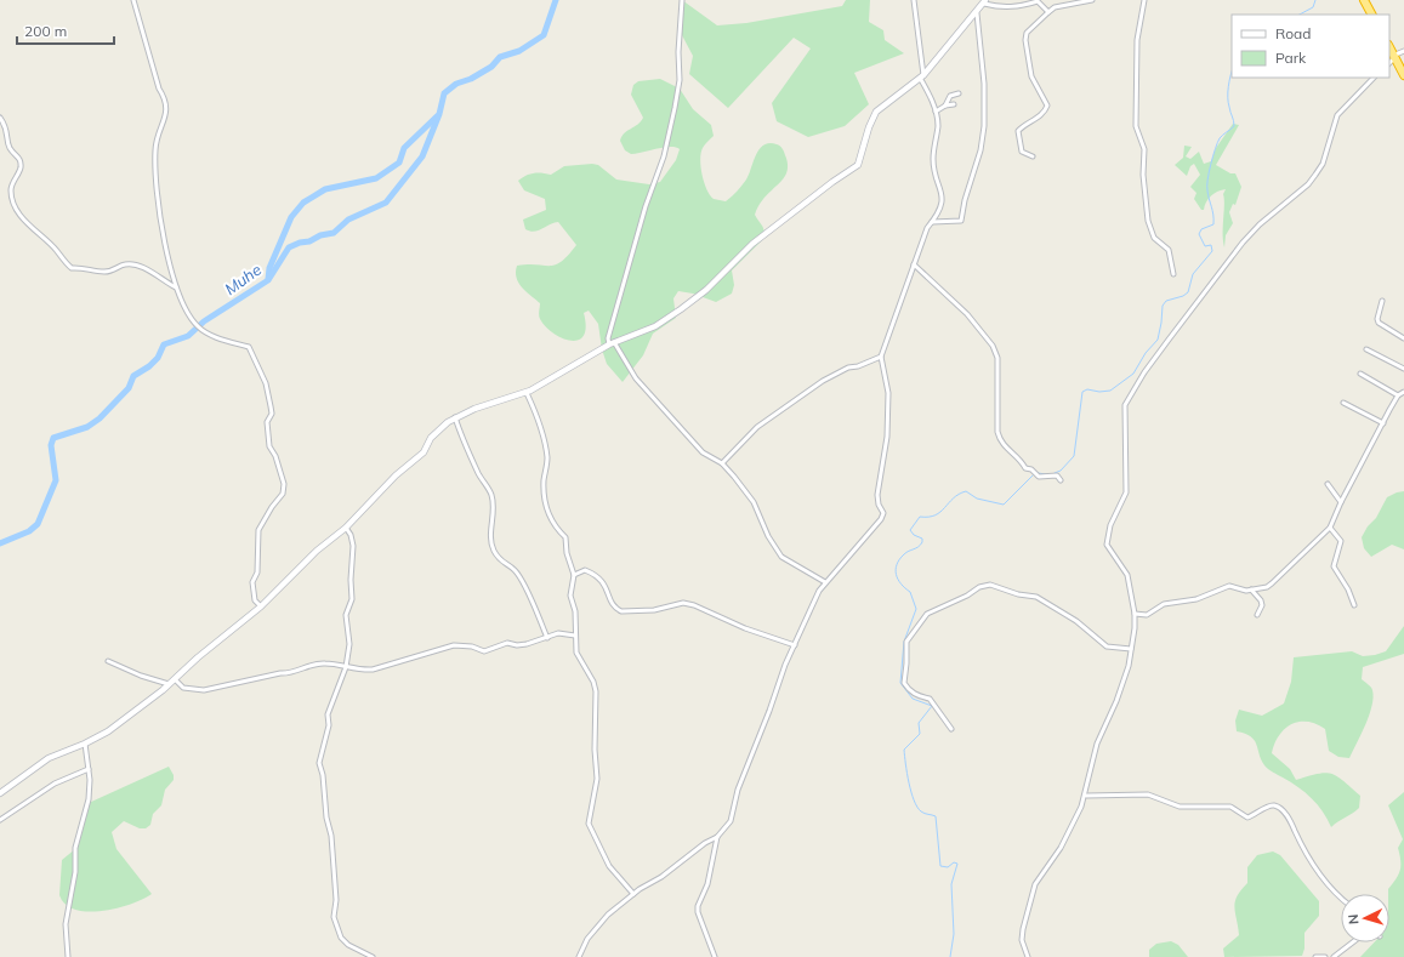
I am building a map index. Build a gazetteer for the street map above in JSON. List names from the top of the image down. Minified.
{"water":["Muhe"],"legend":["Road","Park"],"scale_bar":"200 m","north":"left"}
